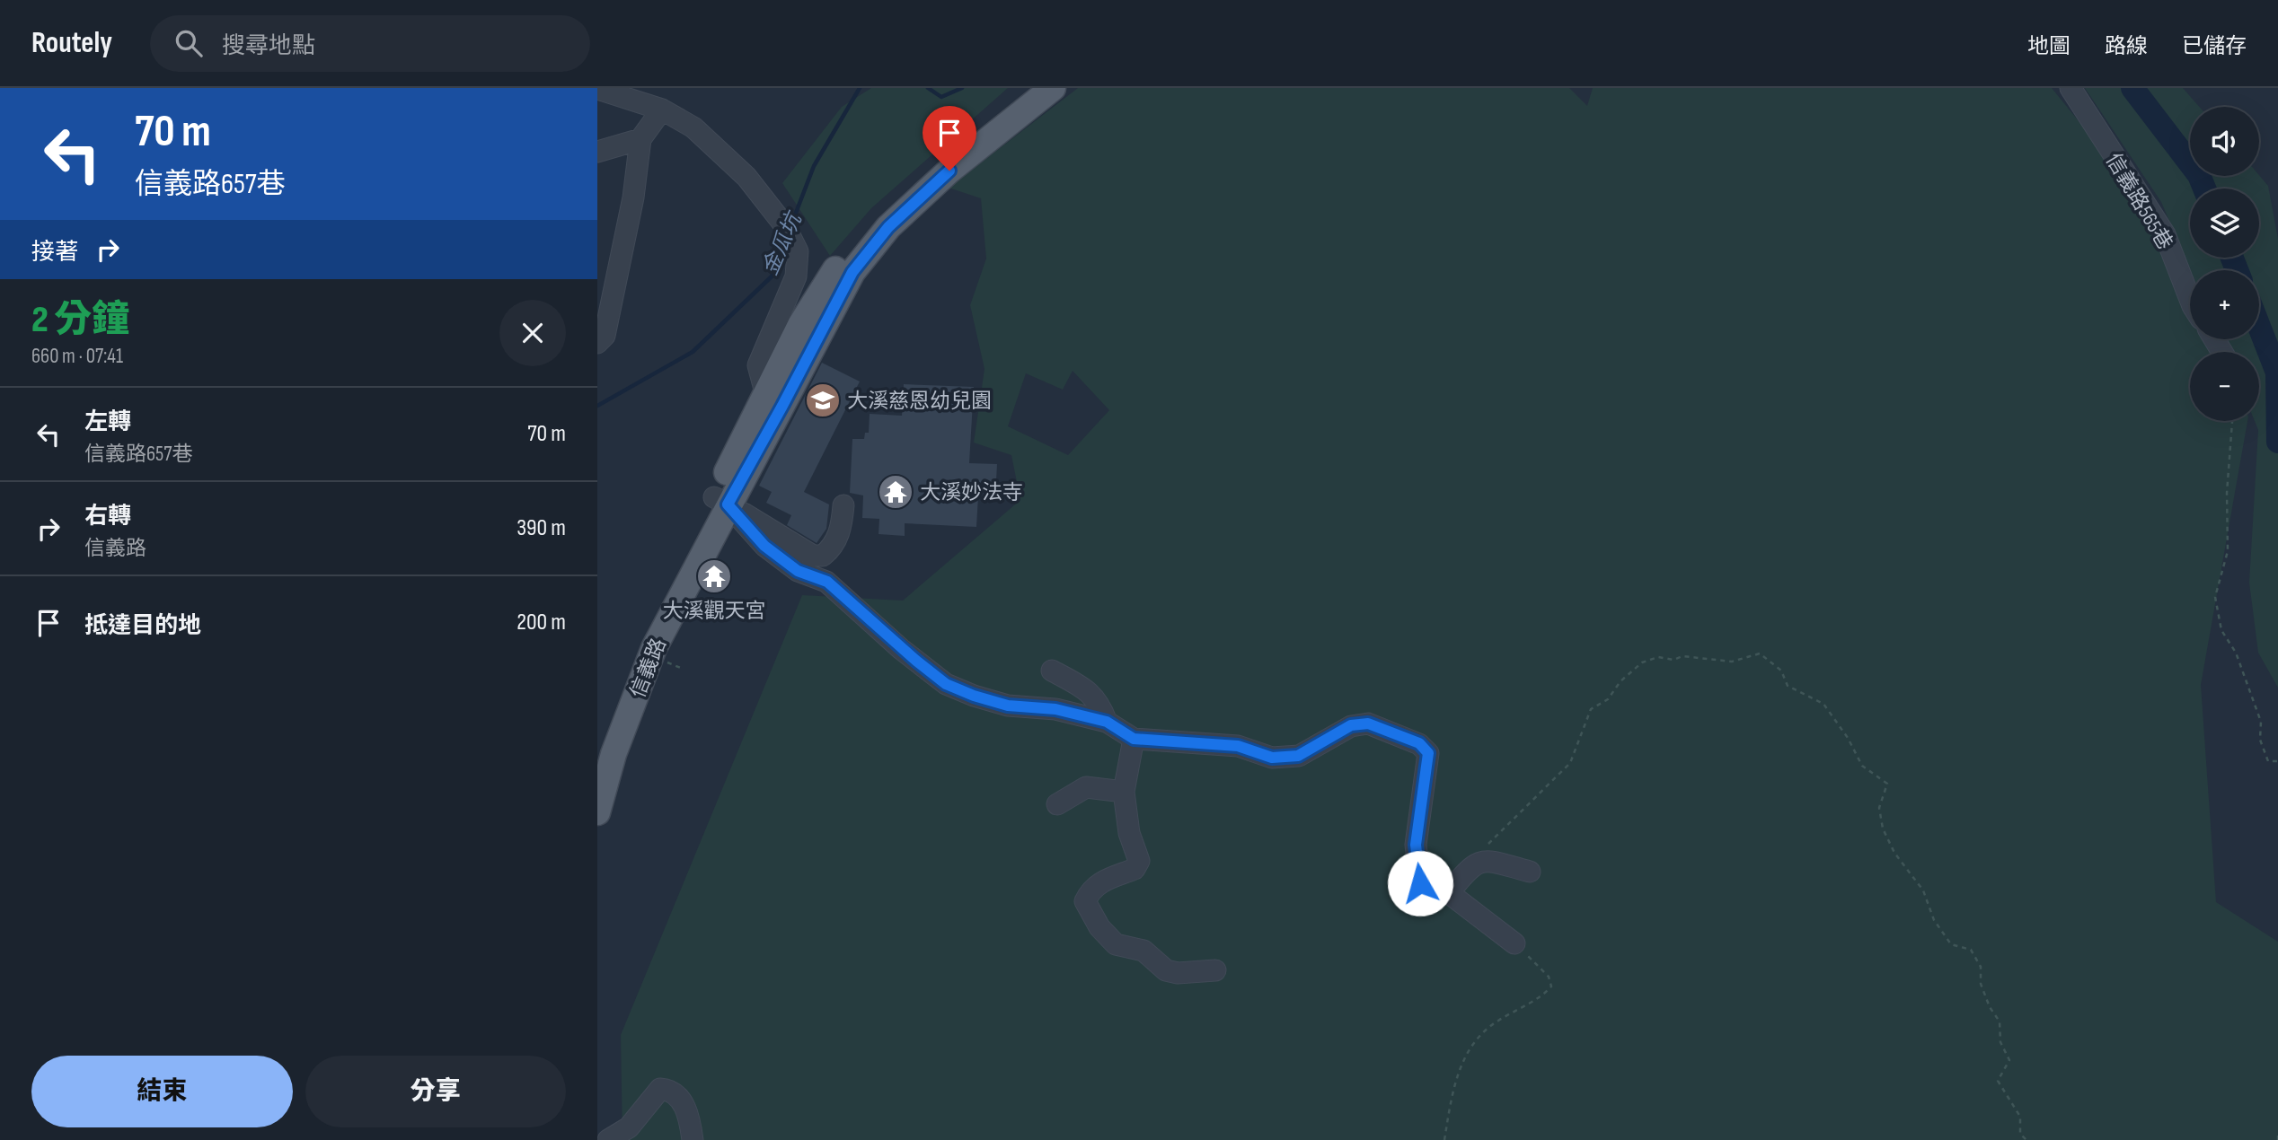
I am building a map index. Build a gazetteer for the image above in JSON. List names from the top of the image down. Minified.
{"streets":{"main road":["信義路"],"street":["信義路565巷"]},"water":["金瓜坑"],"places":{"school or university":["大溪慈恩幼兒園"],"temple":["大溪妙法寺","大溪觀天宮"]},"page":{"header":"Routely","search":"搜尋地點","nav":["地圖","路線","已儲存"],"turn":["70 m","信義路657巷"],"map_buttons":["+","−"],"then":"接著","heading":["2 分鐘","660 m · 07:41"],"list":[{"name":"左轉","note":"信義路657巷","value":"70 m"},{"name":"右轉","note":"信義路","value":"390 m"},{"name":"抵達目的地","value":"200 m"}],"buttons":["結束","分享"]}}
